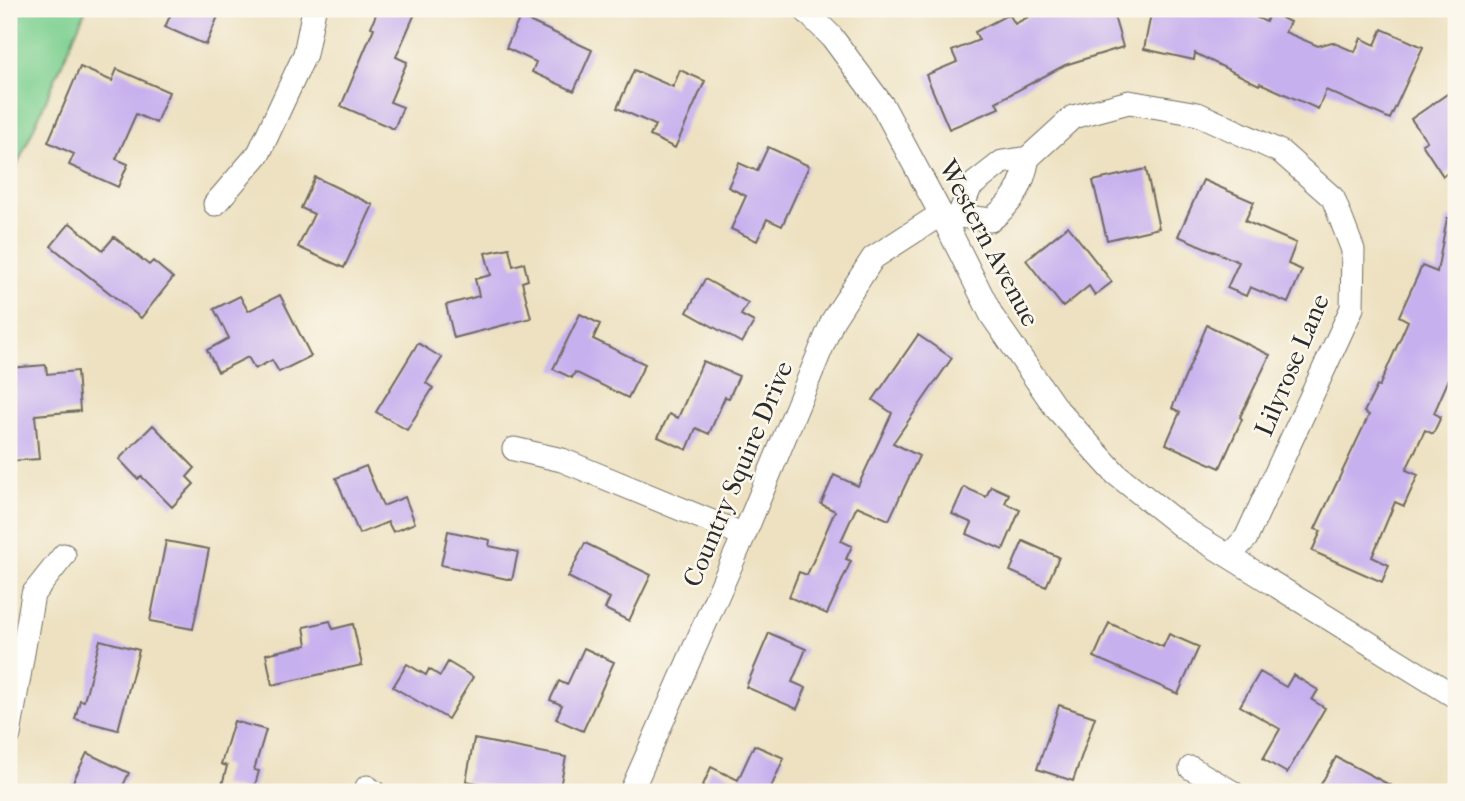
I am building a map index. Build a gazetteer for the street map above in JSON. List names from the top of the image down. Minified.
{"streets":{"street":["Western Avenue","Lilyrose Lane","Country Squire Drive"]},"crossings":[["Western Avenue","Lilyrose Lane"],["Western Avenue","Country Squire Drive"]]}
